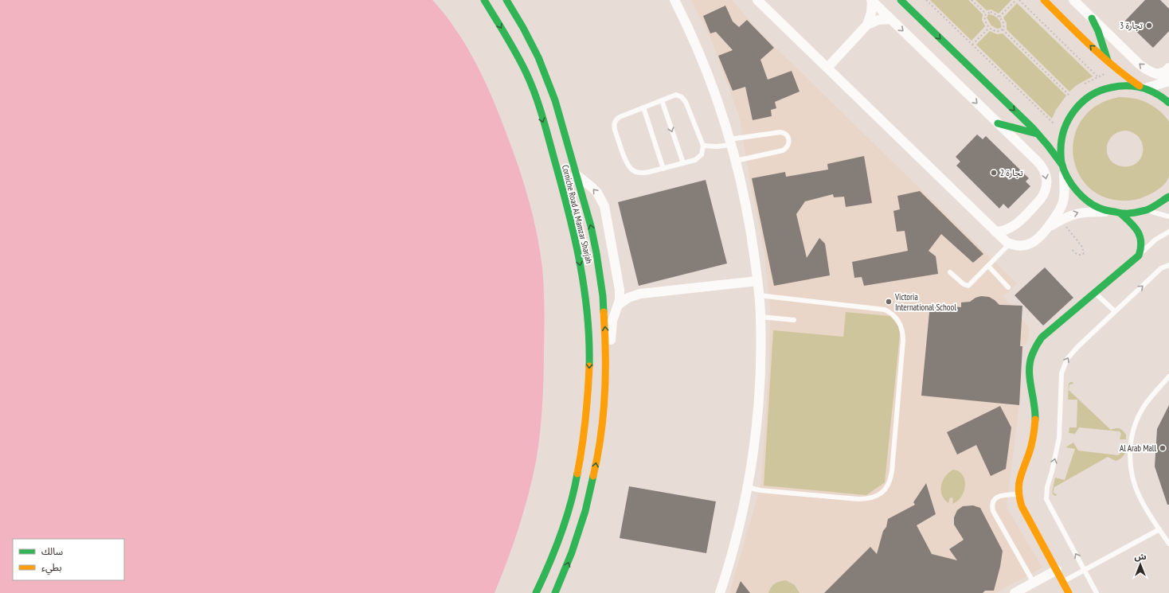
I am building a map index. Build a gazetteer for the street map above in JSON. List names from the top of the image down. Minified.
{"streets":{"main road":["Corniche Road Al Mamzar Sharjah"]},"places":["تجارة 3","تجارة 2","Victoria International School","Al Arab Mall"],"legend":["سالك","بطيء"],"north":"top"}
